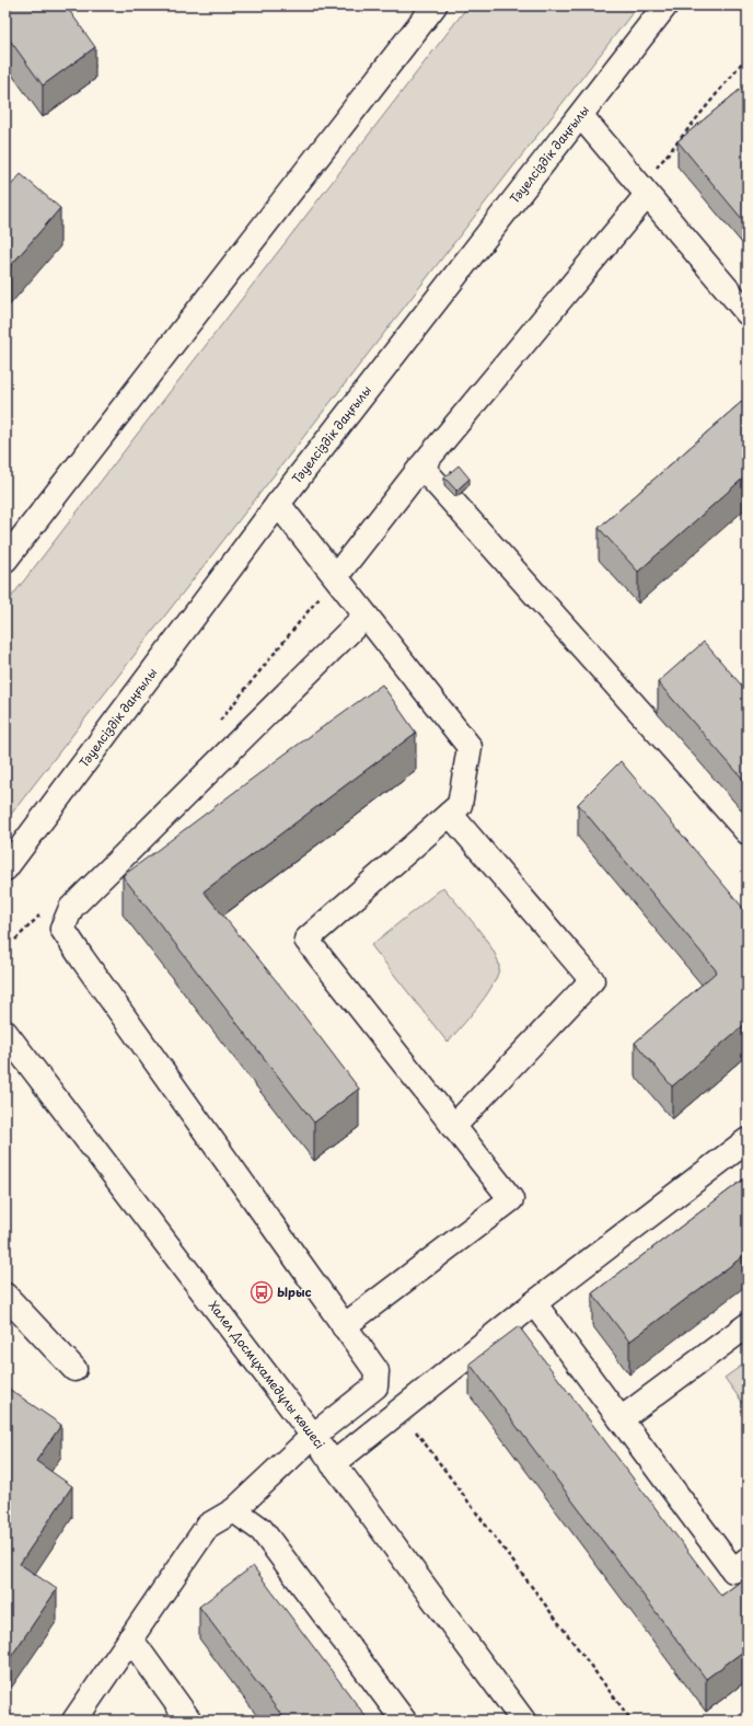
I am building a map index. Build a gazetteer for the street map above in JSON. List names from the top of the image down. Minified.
{"streets":{"street":["Тәуелсіздік даңғылы","Халел Досмұхамедұлы көшесі"]},"places":{"bus stop":["Ырыс"]}}
